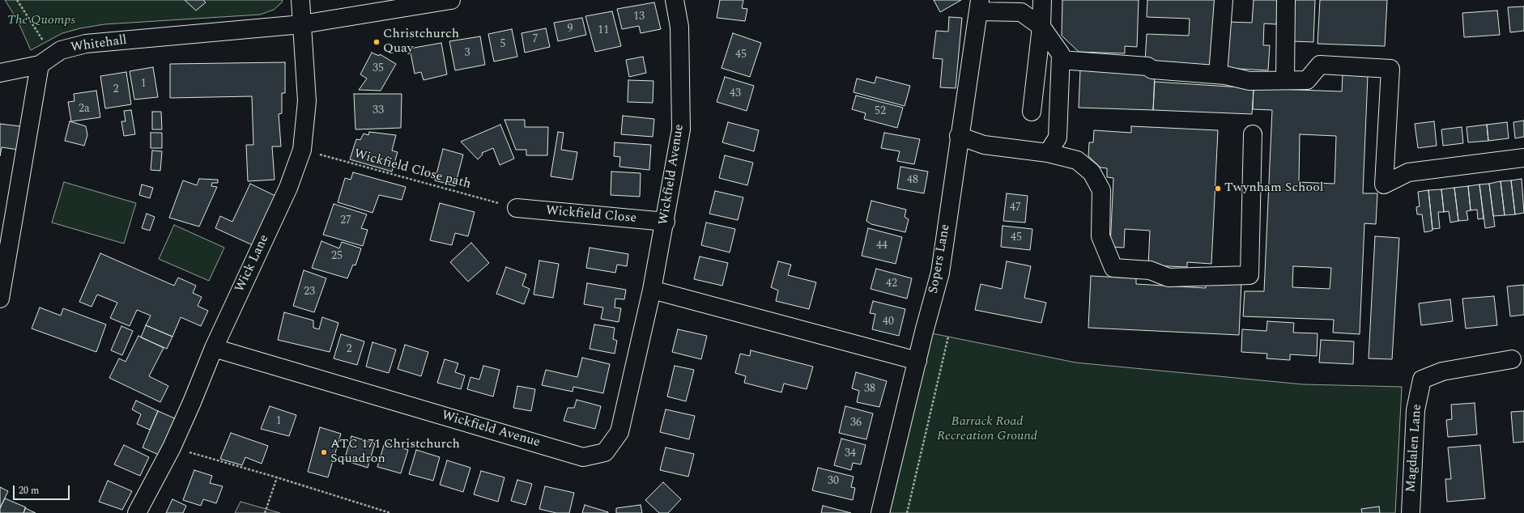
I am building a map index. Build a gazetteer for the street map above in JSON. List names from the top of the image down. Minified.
{"streets":{"street":["Whitehall","Wickfield Avenue","Wickfield Close","Sopers Lane","Wick Lane","Magdalen Lane"],"path":["Wickfield Close path"]},"crossings":[["Whitehall","Wick Lane"],["Wickfield Close path","Wickfield Close"],["Wickfield Close path","Wick Lane"],["Wickfield Avenue","Wickfield Close"],["Wickfield Avenue","Wick Lane"]],"parks":["The Quomps","Barrack Road Recreation Ground"],"places":["Christchurch Quay","Twynham School","ATC 171 Christchurch Squadron"],"house_numbers":["13","9","11","7","5","3","45","35","1","2","43","2a","33","52","48","47","27","45","44","25","42","23","40","2","38","1","36","34","30"],"scale_bar":"20 m"}
